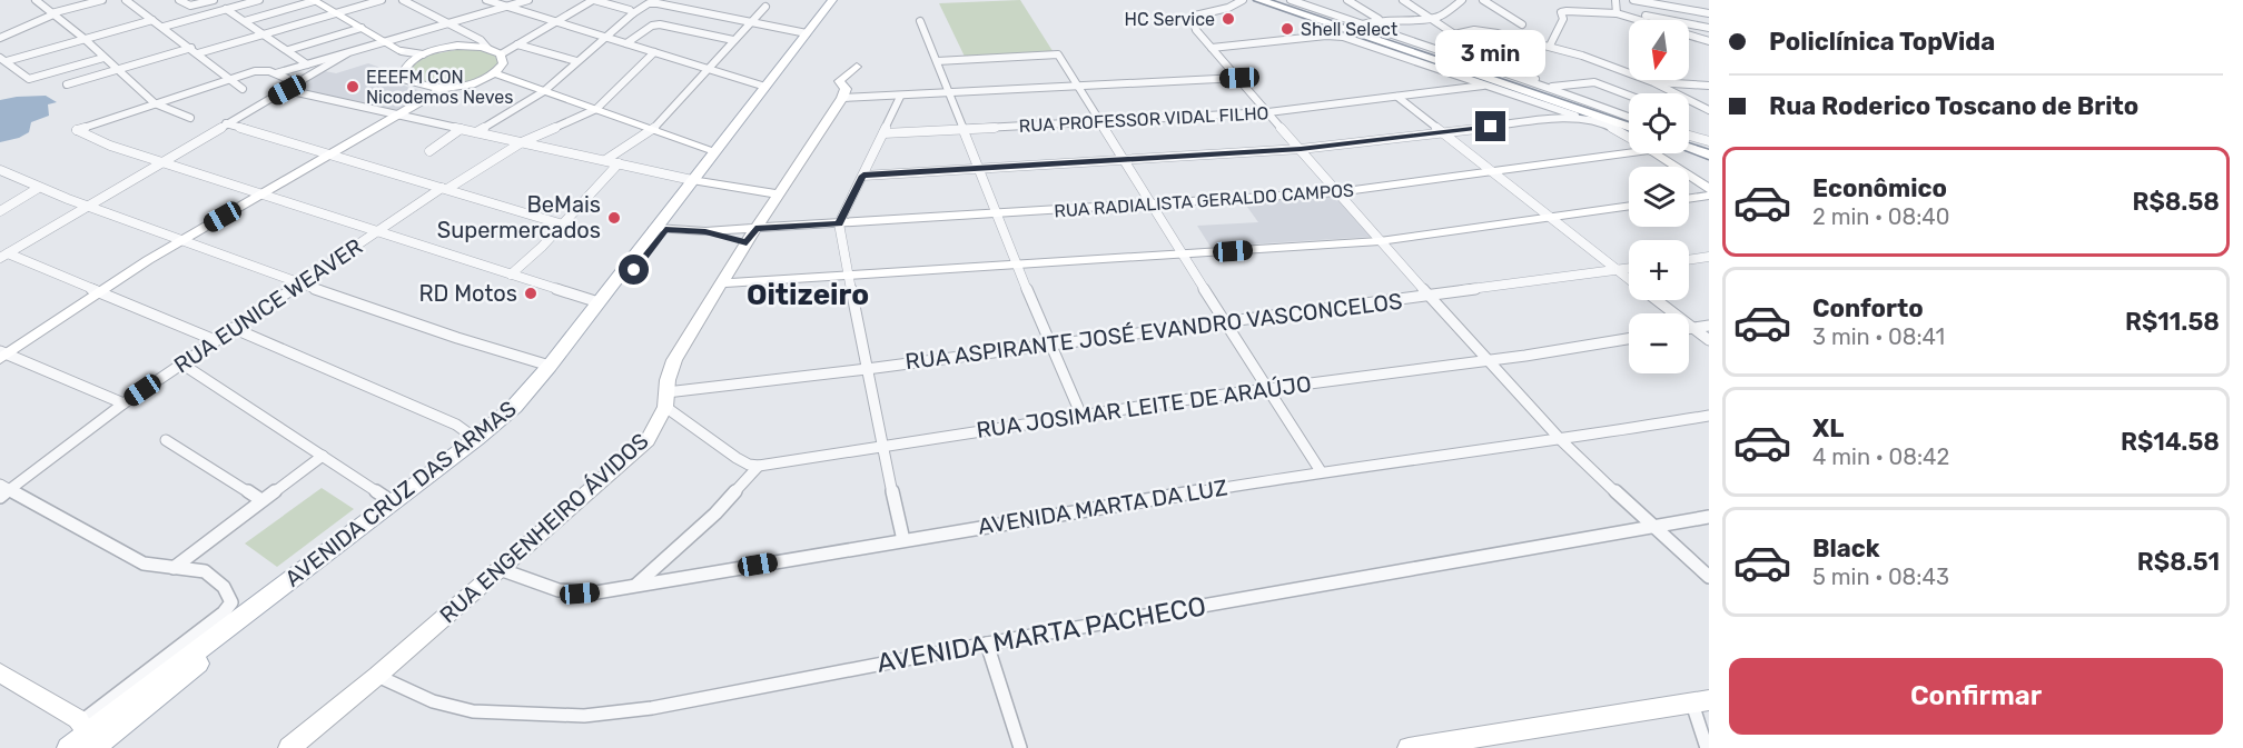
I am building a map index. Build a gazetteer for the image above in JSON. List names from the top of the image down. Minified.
{"streets":{"main road":["AVENIDA CRUZ DAS ARMAS"],"street":["RUA PROFESSOR VIDAL FILHO","RUA RADIALISTA GERALDO CAMPOS","RUA EUNICE WEAVER","RUA ASPIRANTE JOSÉ EVANDRO VASCONCELOS","RUA JOSIMAR LEITE DE ARAÚJO","AVENIDA MARTA DA LUZ","RUA ENGENHEIRO ÁVIDOS","AVENIDA MARTA PACHECO"]},"crossings":[["RUA RADIALISTA GERALDO CAMPOS","RUA ENGENHEIRO ÁVIDOS"],["RUA ASPIRANTE JOSÉ EVANDRO VASCONCELOS","RUA ENGENHEIRO ÁVIDOS"],["AVENIDA MARTA DA LUZ","RUA ENGENHEIRO ÁVIDOS"],["RUA ENGENHEIRO ÁVIDOS","AVENIDA MARTA PACHECO"]],"districts":["Oitizeiro"],"places":["HC Service","Shell Select","EEEFM CON Nicodemos Neves","BeMais Supermercados","RD Motos"],"north":"bottom","page":{"banner":["Policlínica TopVida","Rua Roderico Toscano de Brito"],"map_buttons":["+","−"],"bubble":"3 min","list":[{"name":"Econômico","note":"2 min · 08:40","value":"R$8.58"},{"name":"Conforto","note":"3 min · 08:41","value":"R$11.58"},{"name":"XL","note":"4 min · 08:42","value":"R$14.58"},{"name":"Black","note":"5 min · 08:43","value":"R$8.51"}],"buttons":"Confirmar"}}
